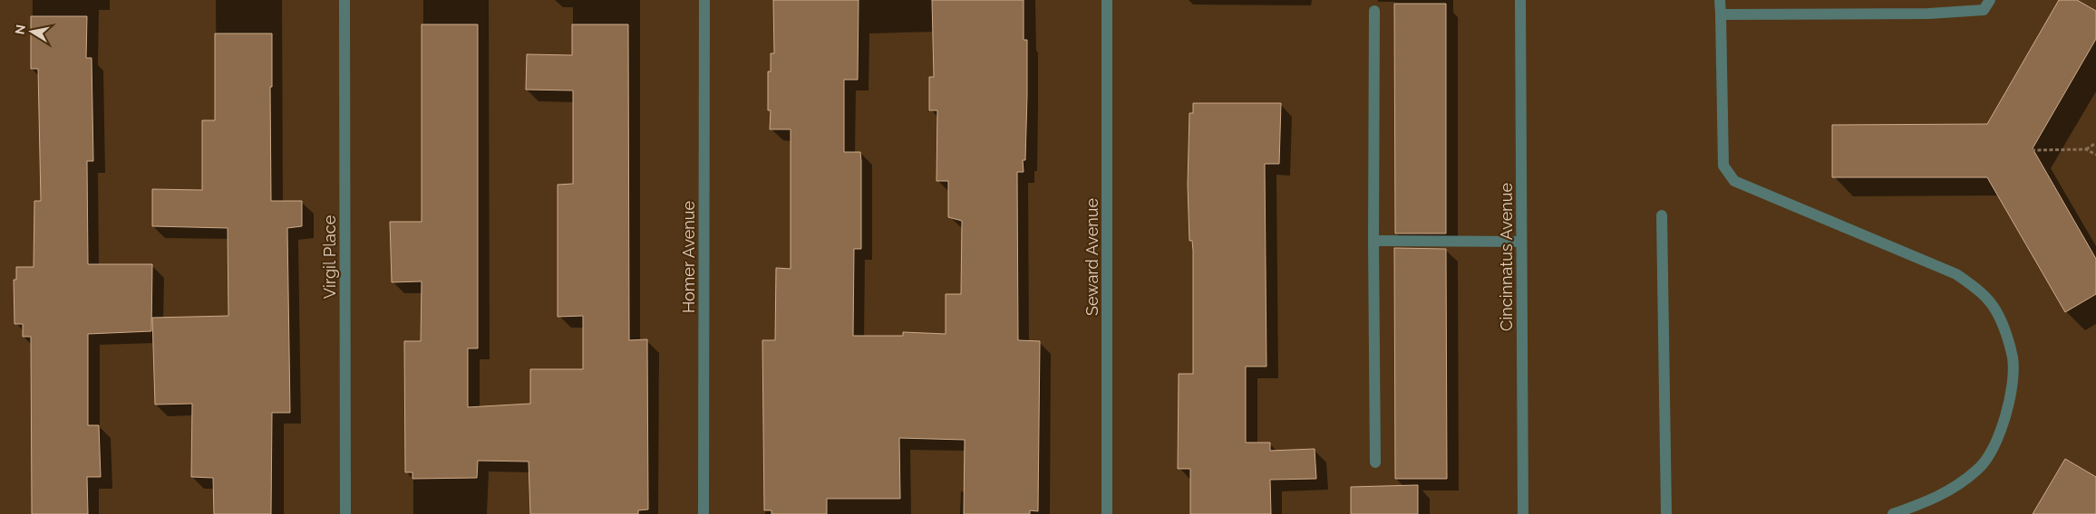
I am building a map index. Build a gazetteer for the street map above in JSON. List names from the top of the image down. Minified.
{"streets":{"street":["Virgil Place","Homer Avenue","Seward Avenue","Cincinnatus Avenue"]},"north":"left"}
